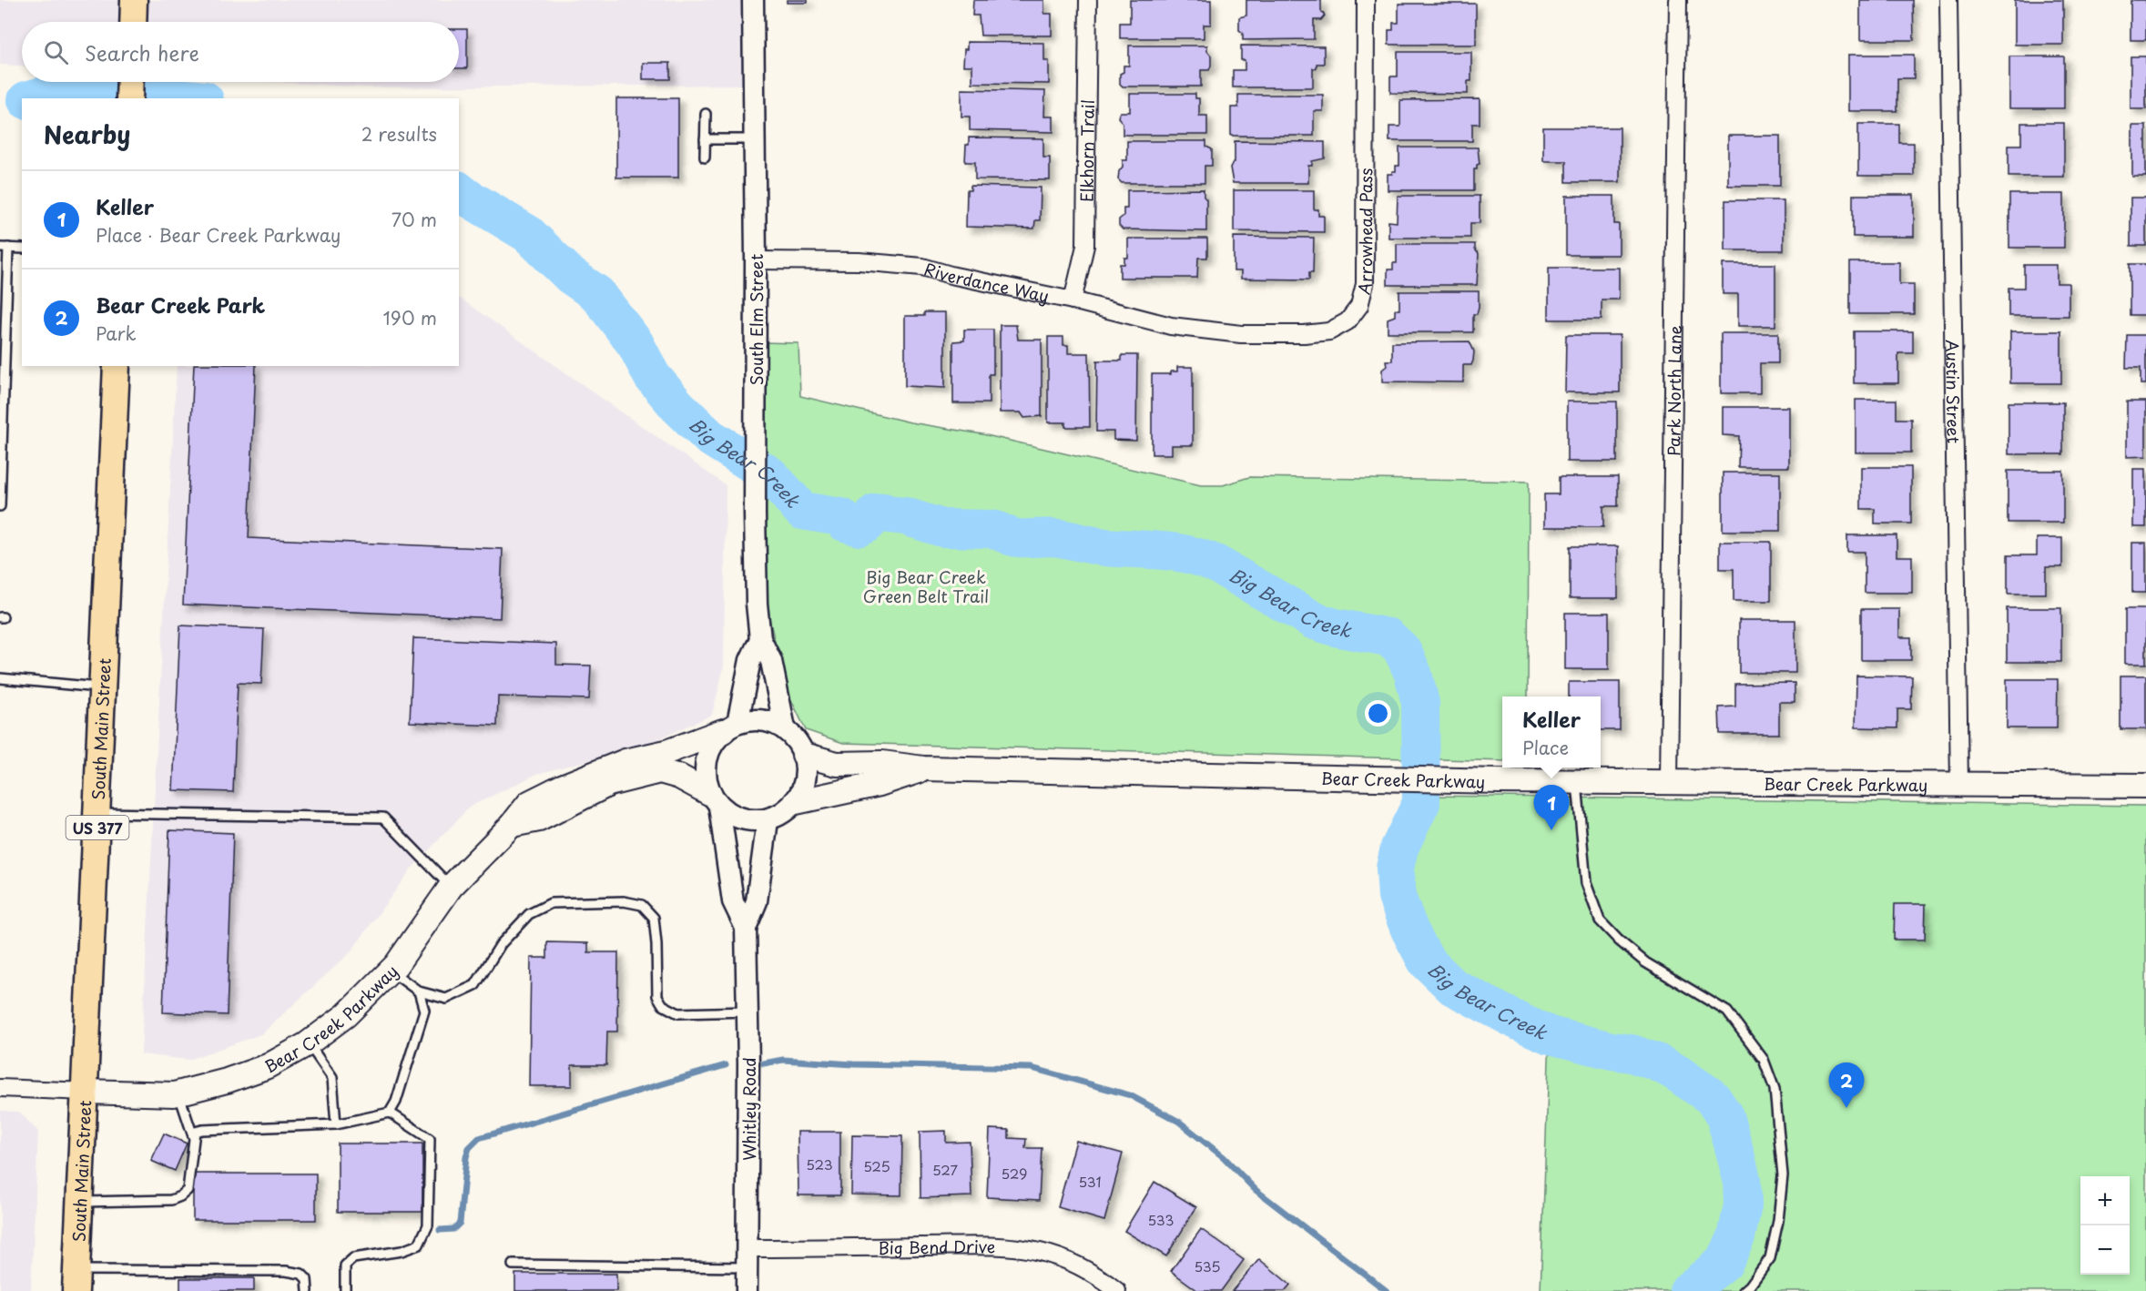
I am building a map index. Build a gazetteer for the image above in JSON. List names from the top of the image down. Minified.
{"streets":{"main road":["South Main Street","Bear Creek Parkway","US 377"],"street":["Elkhorn Trail","Arrowhead Pass","Riverdance Way","South Elm Street","Park North Lane","Austin Street","Whitley Road","Big Bend Drive"]},"crossings":[["Elkhorn Trail","Riverdance Way"],["Arrowhead Pass","Riverdance Way"],["Riverdance Way","South Elm Street"],["South Elm Street","Bear Creek Parkway"],["South Elm Street","Whitley Road"],["Park North Lane","Bear Creek Parkway"],["Austin Street","Bear Creek Parkway"],["South Main Street","Bear Creek Parkway"],["Bear Creek Parkway","Whitley Road"],["Whitley Road","Big Bend Drive"]],"water":["Big Bear Creek"],"parks":["Big Bear Creek Green Belt Trail"],"house_numbers":["523","525","527","529","531","533","535"],"page":{"search":"Search here","heading":["Nearby","2 results"],"list":[{"mark":"1","name":"Keller","note":"Place · Bear Creek Parkway","value":"70 m"},{"mark":"2","name":"Bear Creek Park","note":"Park","value":"190 m"}],"popup":["Keller","Place"],"pins":["1","2"],"map_buttons":["+","−"]}}
